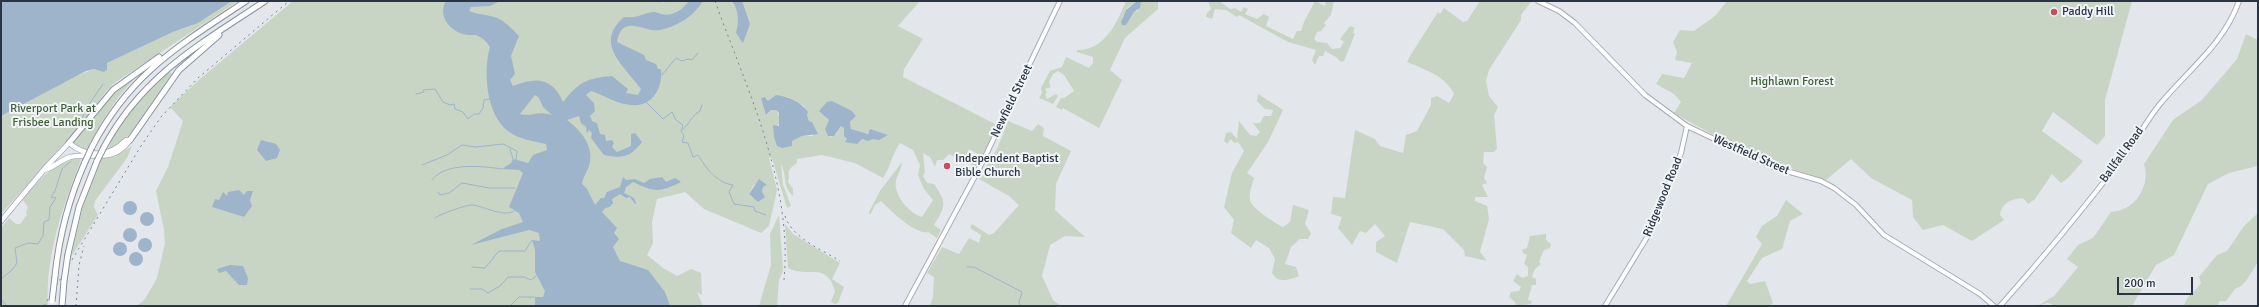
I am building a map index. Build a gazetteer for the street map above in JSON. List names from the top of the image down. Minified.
{"streets":{"main road":["Newfield Street","Westfield Street","Ballfall Road","Ridgewood Road"]},"crossings":[["Westfield Street","Ridgewood Road"]],"parks":["Highlawn Forest","Riverport Park at Frisbee Landing"],"places":["Paddy Hill","Independent Baptist Bible Church"],"scale_bar":"200 m"}
